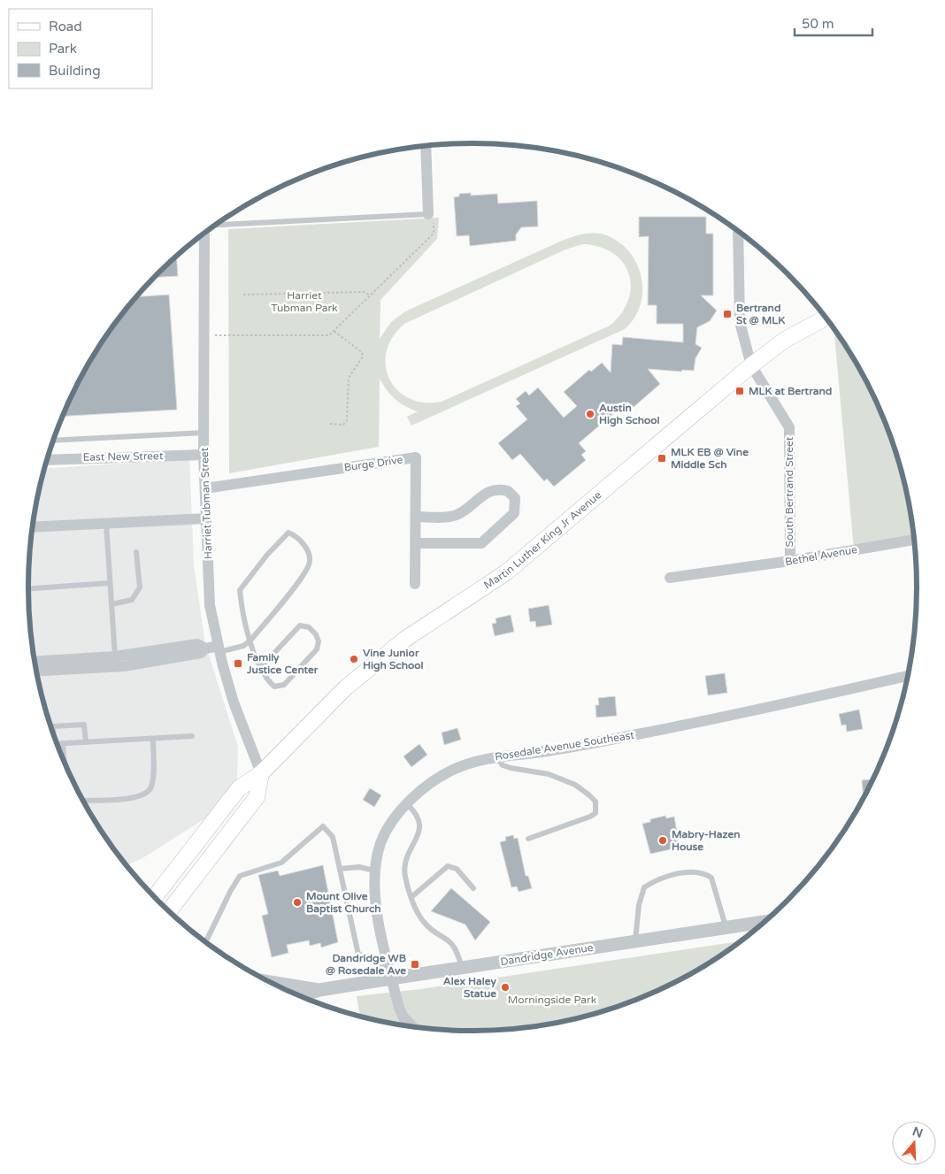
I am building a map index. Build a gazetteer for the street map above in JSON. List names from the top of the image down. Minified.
{"streets":{"main road":["Martin Luther King Jr Avenue"],"street":["East New Street","Burge Drive","South Bertrand Street","Harriet Tubman Street","Bethel Avenue","Rosedale Avenue Southeast","Dandridge Avenue"]},"crossings":[["East New Street","Harriet Tubman Street"],["Burge Drive","Harriet Tubman Street"],["South Bertrand Street","Martin Luther King Jr Avenue"],["South Bertrand Street","Bethel Avenue"],["Harriet Tubman Street","Martin Luther King Jr Avenue"],["Rosedale Avenue Southeast","Dandridge Avenue"]],"parks":["Harriet Tubman Park","Morningside Park"],"places":{"transit":["Bertrand St @ MLK","MLK at Bertrand","MLK EB @ Vine Middle Sch","Family Justice Center","Dandridge WB @ Rosedale Ave"],"other":["Austin High School","Vine Junior High School","Mabry-Hazen House","Mount Olive Baptist Church","Alex Haley Statue"]},"legend":["Road","Park","Building"],"scale_bar":"50 m","north":"top"}
